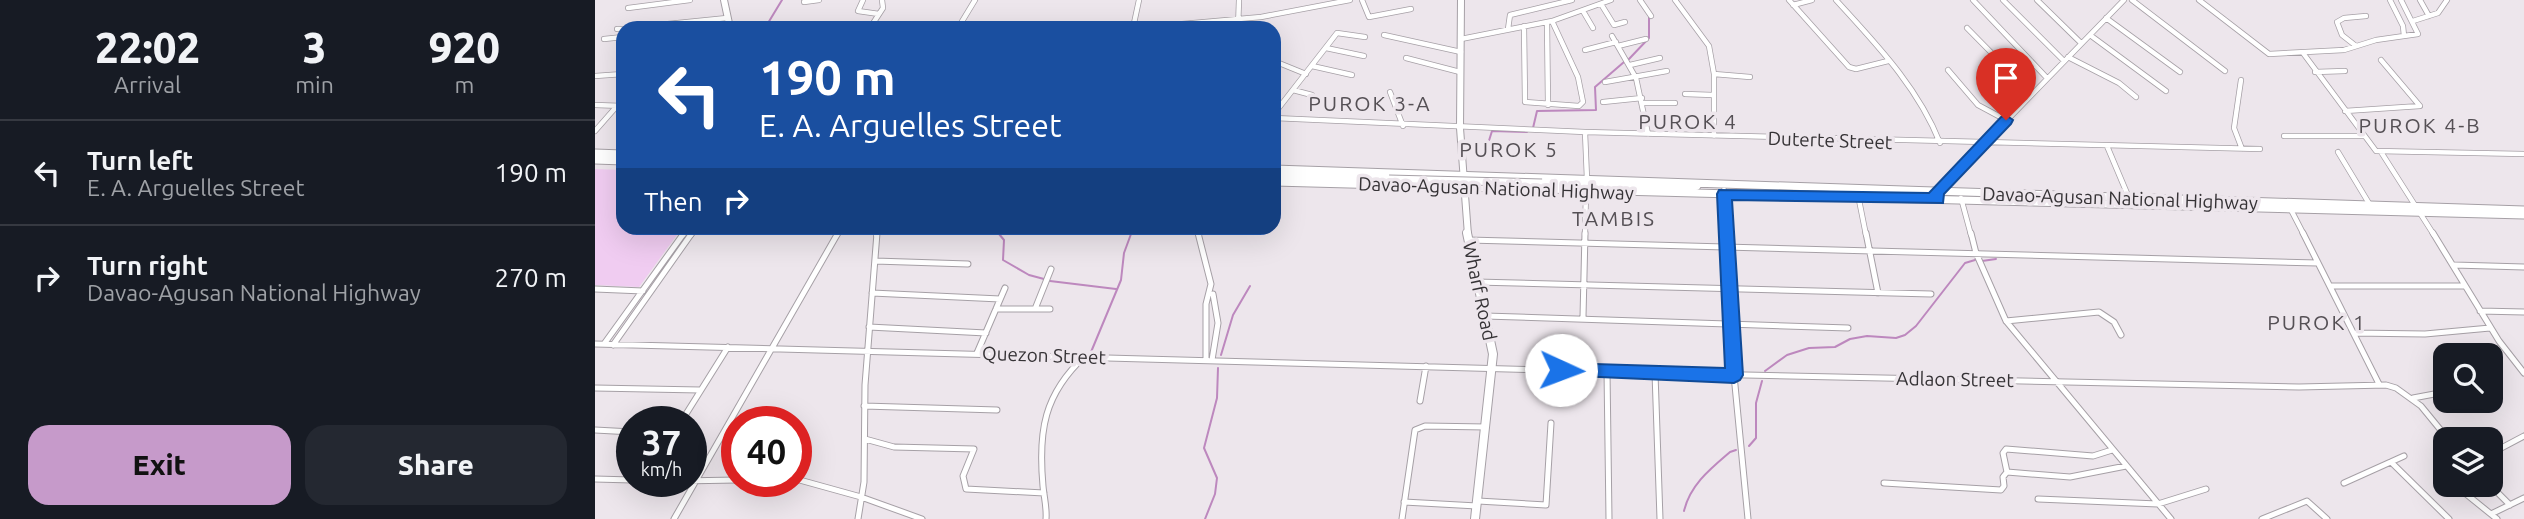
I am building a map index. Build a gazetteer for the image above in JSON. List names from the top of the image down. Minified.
{"streets":{"highway":["Davao-Agusan National Highway"],"main road":["Wharf Road"],"street":["Duterte Street","Quezon Street","Adlaon Street"]},"crossings":[["Duterte Street","Wharf Road"],["Davao-Agusan National Highway","Wharf Road"],["Wharf Road","Quezon Street"],["Wharf Road","Adlaon Street"],["Quezon Street","Adlaon Street"]],"districts":["PUROK 3-A","PUROK 4","PUROK 4-B","PUROK 5","TAMBIS","PUROK 1"],"page":{"eta":["22:02","Arrival","3","min","920","m"],"turn":["190 m","E. A. Arguelles Street"],"list":[{"name":"Turn left","note":"E. A. Arguelles Street","value":"190 m"},{"name":"Turn right","note":"Davao-Agusan National Highway","value":"270 m"}],"then":"Then","speed":"37 km/h","limit":"40","buttons":["Exit","Share"]}}
